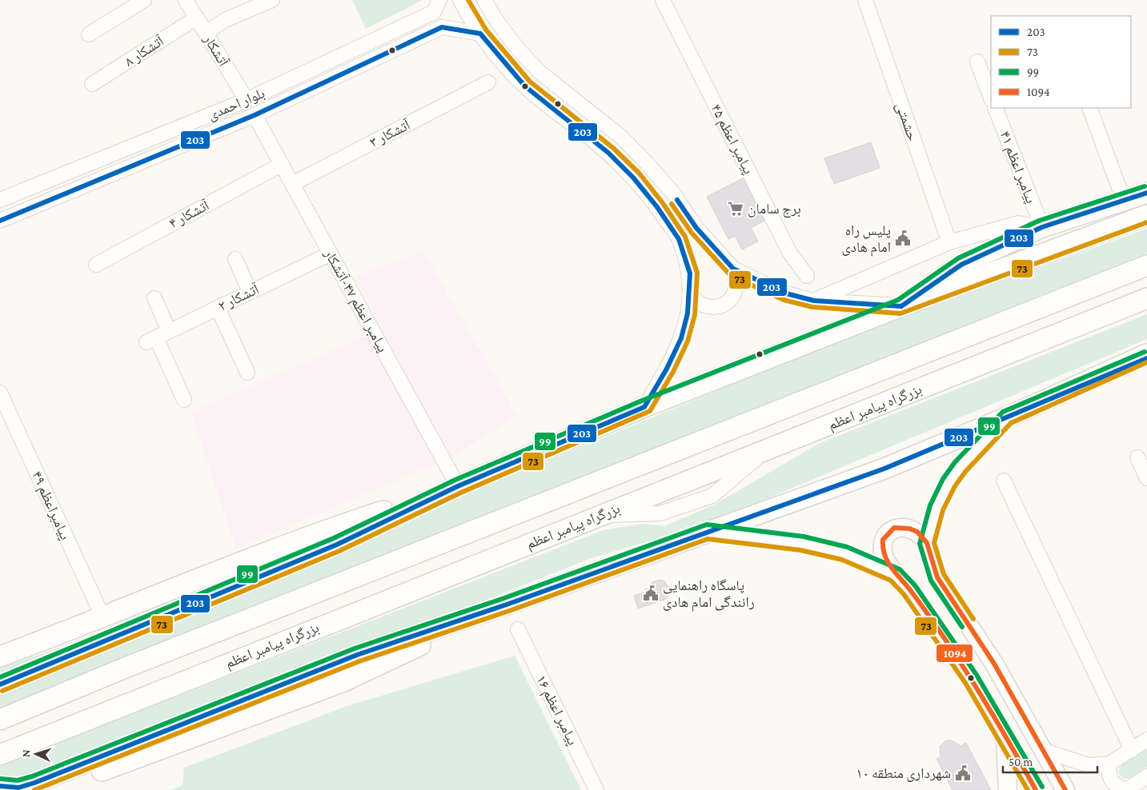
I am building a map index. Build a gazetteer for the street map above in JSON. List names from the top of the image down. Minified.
{"streets":{"highway":["بزرگراه پیامبر اعظم"],"street":["آتشکار","آتشکار ۸","بلوار احمدی","حشمتی","آتشکار ۳","پیامبر اعظم ۴۵","پیامبر اعظم ۴۱","آتشکار ۴","آتشکار ۲","پیامبر اعظم ۴۷-آتشکار","پیامبراعظم ۴۹","پیامبر اعظم ۱۶"]},"crossings":[["آتشکار","آتشکار ۸"],["آتشکار","بلوار احمدی"],["بلوار احمدی","پیامبر اعظم ۴۷-آتشکار"],["آتشکار ۳","پیامبر اعظم ۴۷-آتشکار"],["آتشکار ۴","پیامبر اعظم ۴۷-آتشکار"],["آتشکار ۲","پیامبر اعظم ۴۷-آتشکار"]],"places":{"supermarket":["برج سامان"],"public building":["پلیس راه امام هادی","پاسگاه راهنمایی رانندگی امام هادی","شهرداری منطقه ۱۰"]},"lines":["transit line 73","transit line 203","transit line 99","transit line 1094"],"legend":["203","73","99","1094"],"scale_bar":"50 m","north":"left"}
